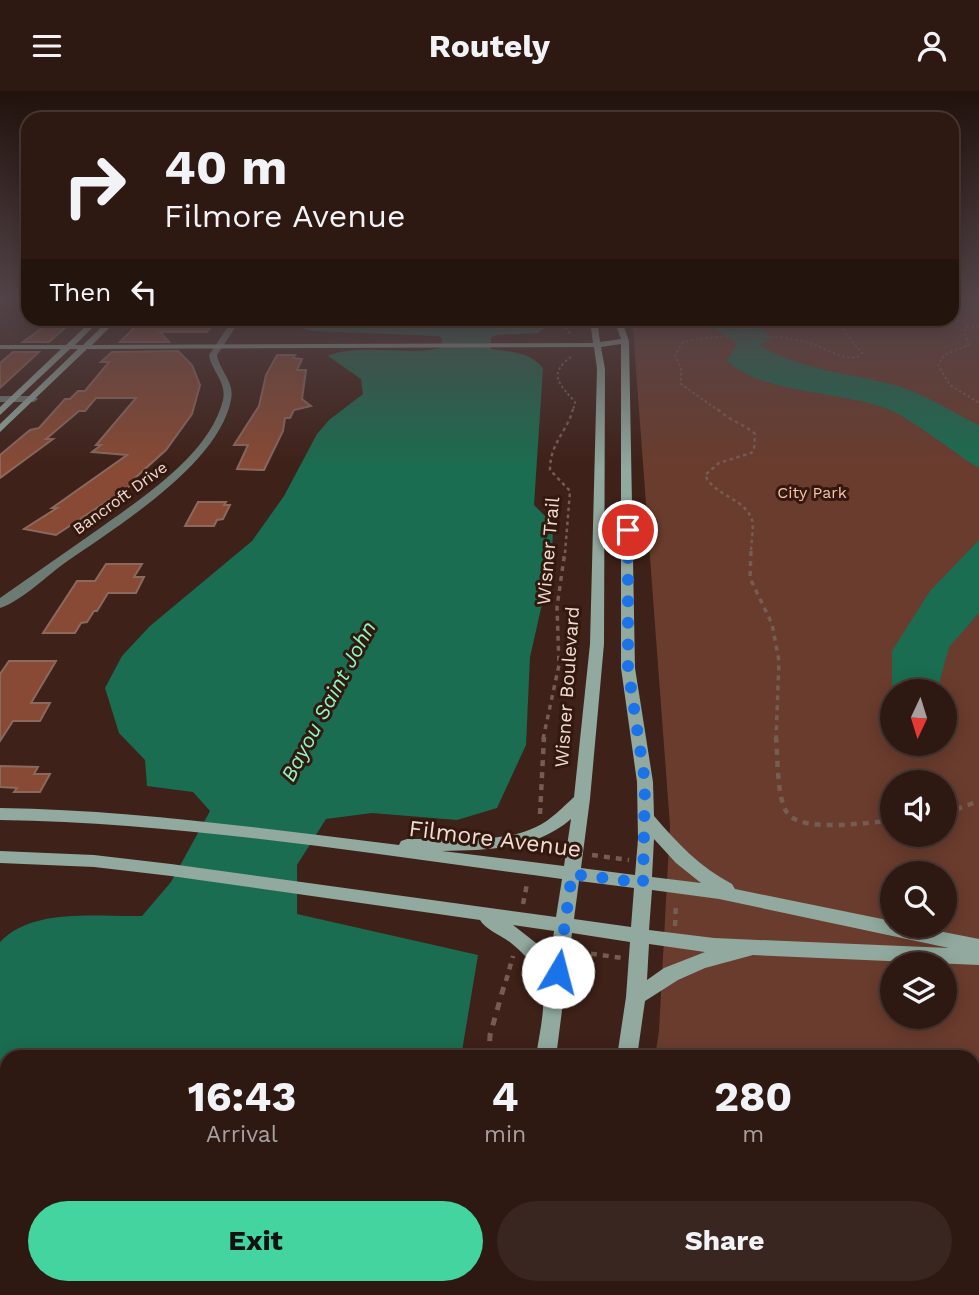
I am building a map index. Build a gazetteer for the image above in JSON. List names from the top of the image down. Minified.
{"streets":{"street":["Bancroft Drive","Wisner Boulevard","Filmore Avenue"],"path":["Wisner Trail"]},"crossings":[["Wisner Boulevard","Filmore Avenue"]],"water":["Bayou Saint John"],"parks":["City Park"],"north":"bottom","page":{"header":"Routely","turn":["40 m","Filmore Avenue"],"then":"Then","eta":["16:43","Arrival","4","min","280","m"],"buttons":["Exit","Share"]}}
